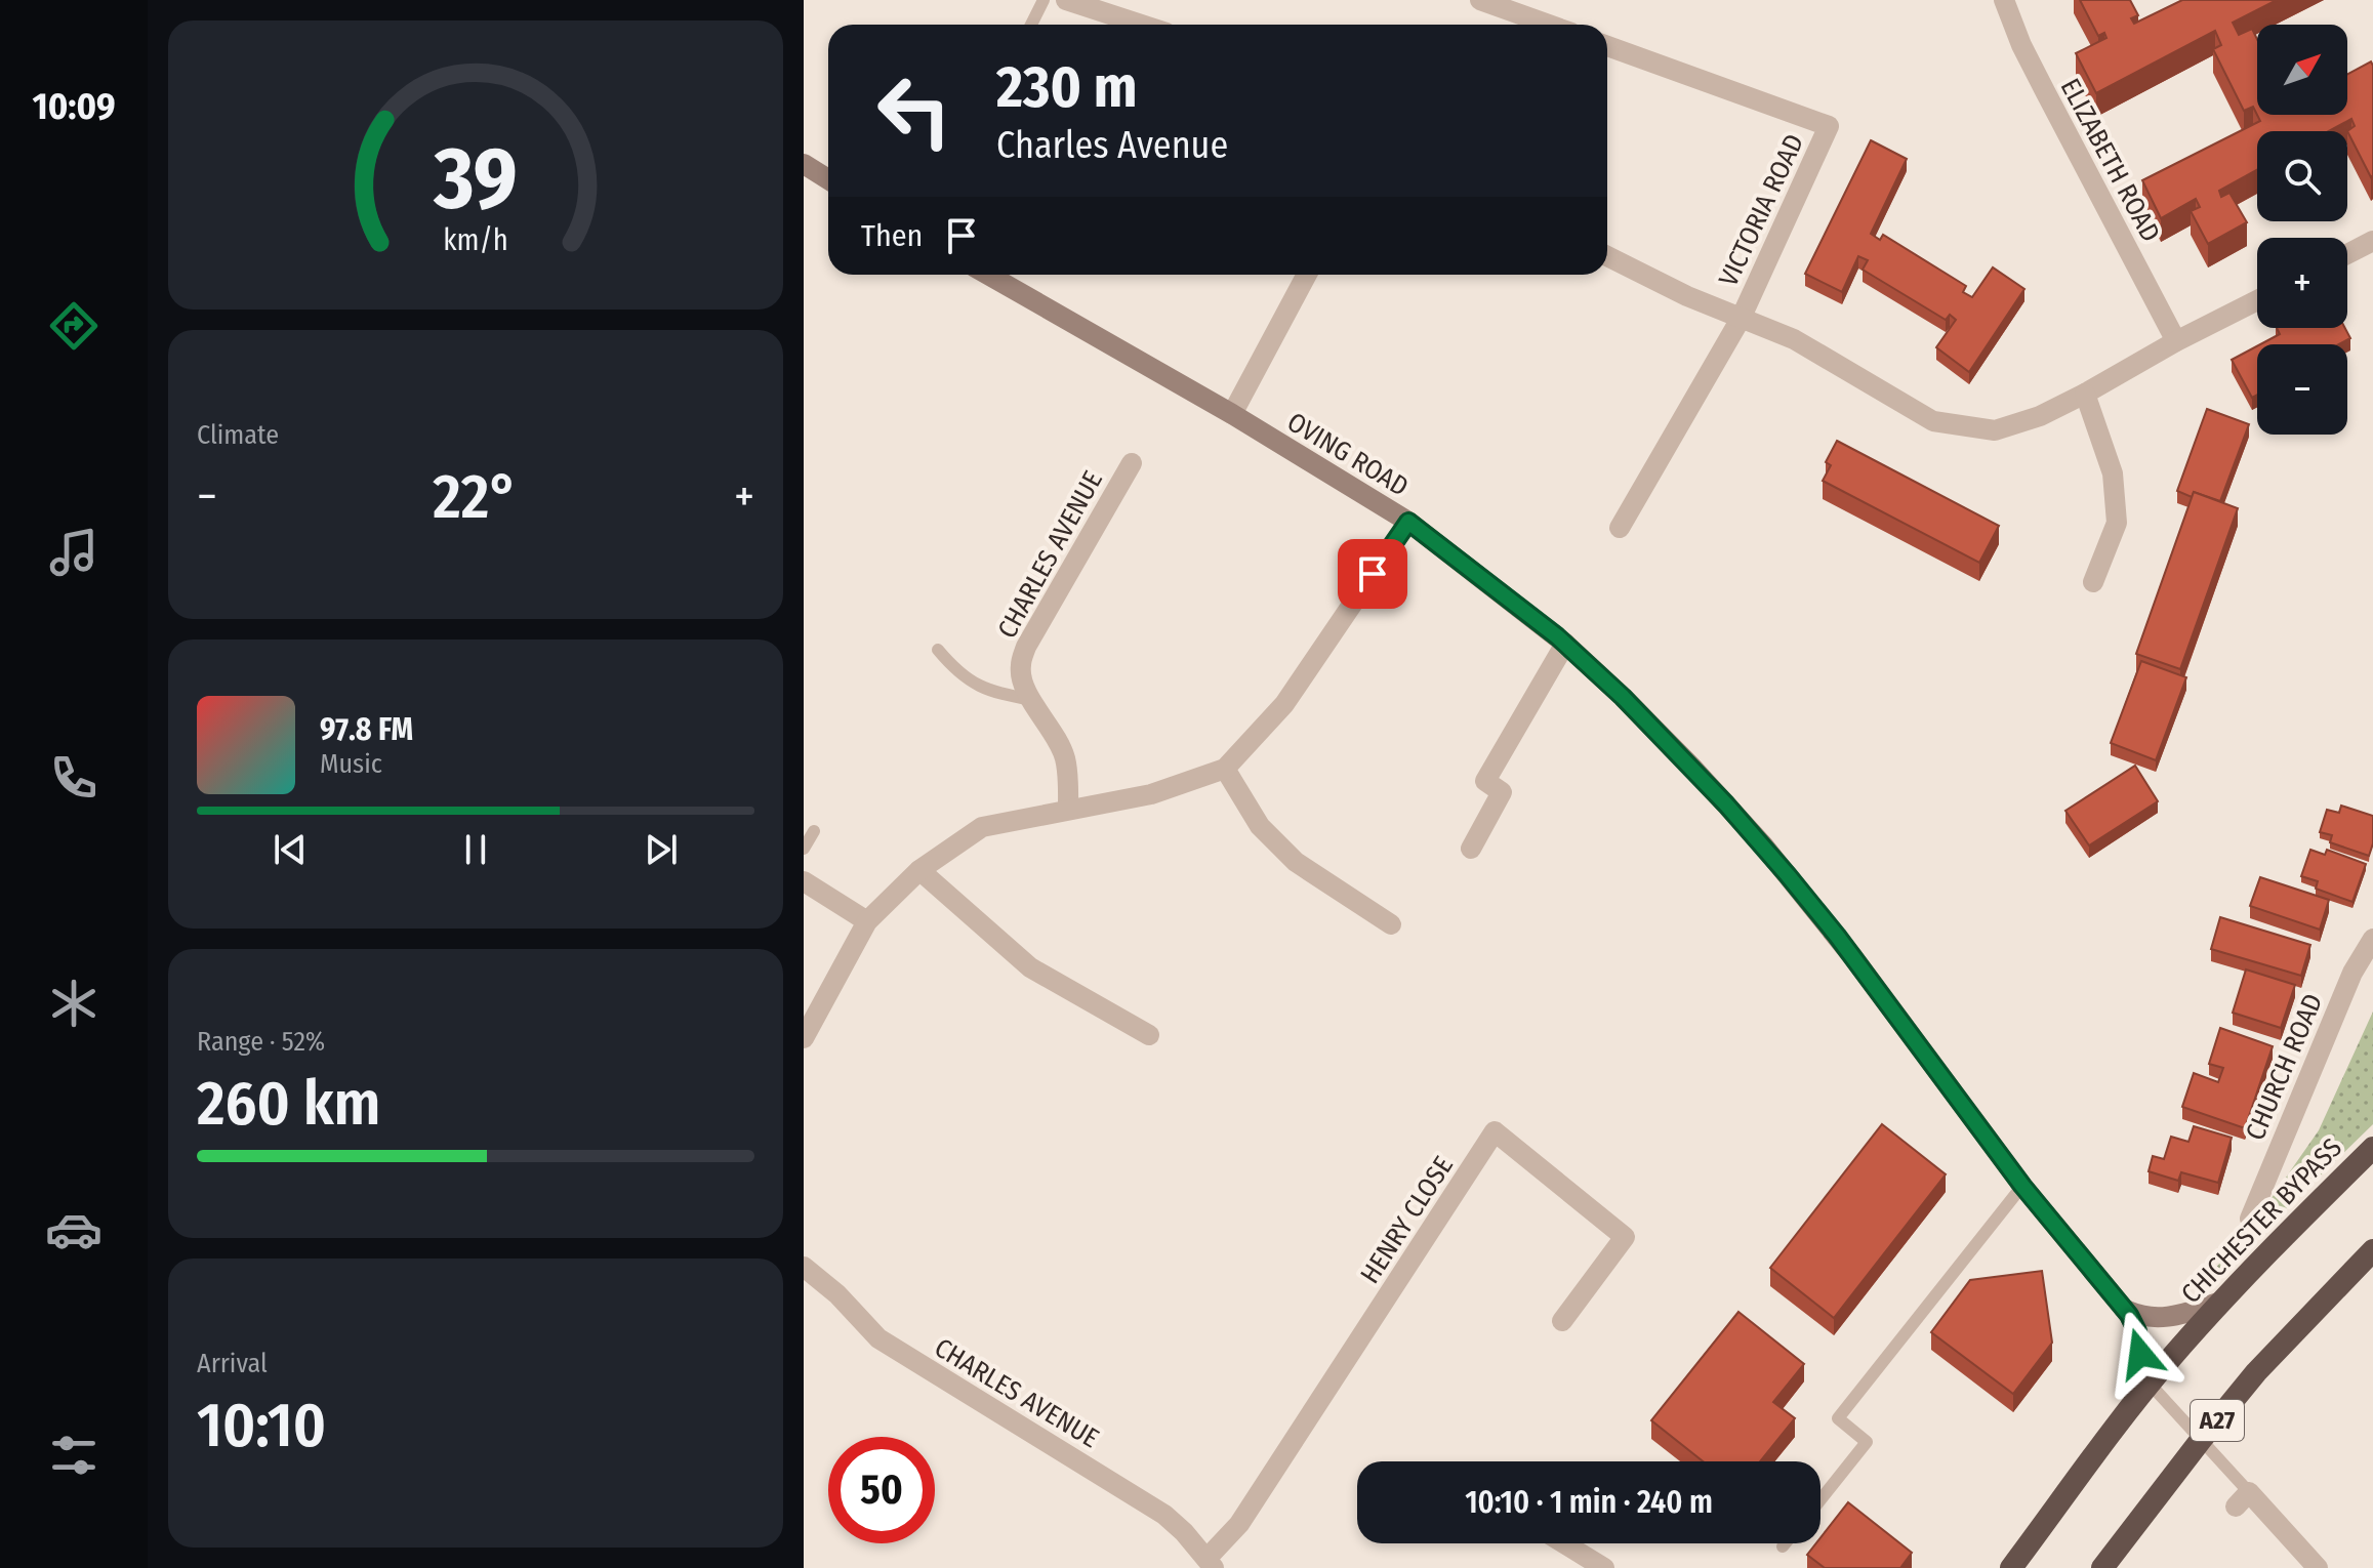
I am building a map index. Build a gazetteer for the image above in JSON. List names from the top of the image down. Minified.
{"streets":{"highway":["CHICHESTER BYPASS","A27"],"main road":["OVING ROAD"],"street":["ELIZABETH ROAD","VICTORIA ROAD","CHARLES AVENUE","CHURCH ROAD","HENRY CLOSE"]},"crossings":[["OVING ROAD","CHICHESTER BYPASS"],["CHARLES AVENUE","HENRY CLOSE"]],"north":"top right","page":{"tabs":"10:09","map_buttons":["+","−"],"turn":["230 m","Charles Avenue"],"then":"Then","tile":["Climate",["Range · 52%","260 km"],["Arrival","10:10"]],"heat":["−","22°","+"],"song":["97.8 FM","Music"],"limit":"50","trip":"10:10 · 1 min · 240 m","gauge":["39","km/h"]}}
